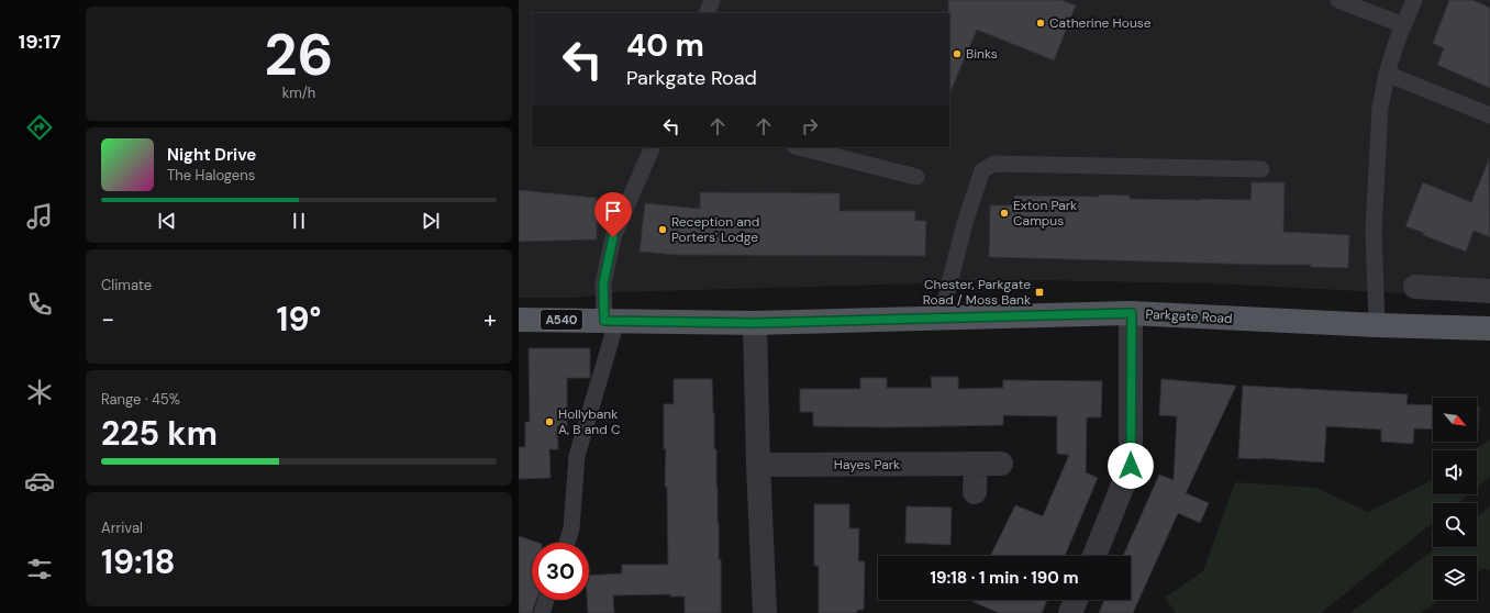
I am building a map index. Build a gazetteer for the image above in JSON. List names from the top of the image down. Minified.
{"streets":{"main road":["Parkgate Road","A540"],"street":["Hayes Park"]},"places":{"other":["Catherine House","Binks","Exton Park Campus","Reception and Porters' Lodge","Hollybank A, B and C"],"transit":["Chester, Parkgate Road / Moss Bank"]},"north":"bottom right","page":{"tabs":"19:17","tile":[["26","km/h"],"Climate",["Range · 45%","225 km"],["Arrival","19:18"]],"turn":["40 m","Parkgate Road"],"song":["Night Drive","The Halogens"],"heat":["−","19°","+"],"limit":"30","trip":"19:18 · 1 min · 190 m"}}
